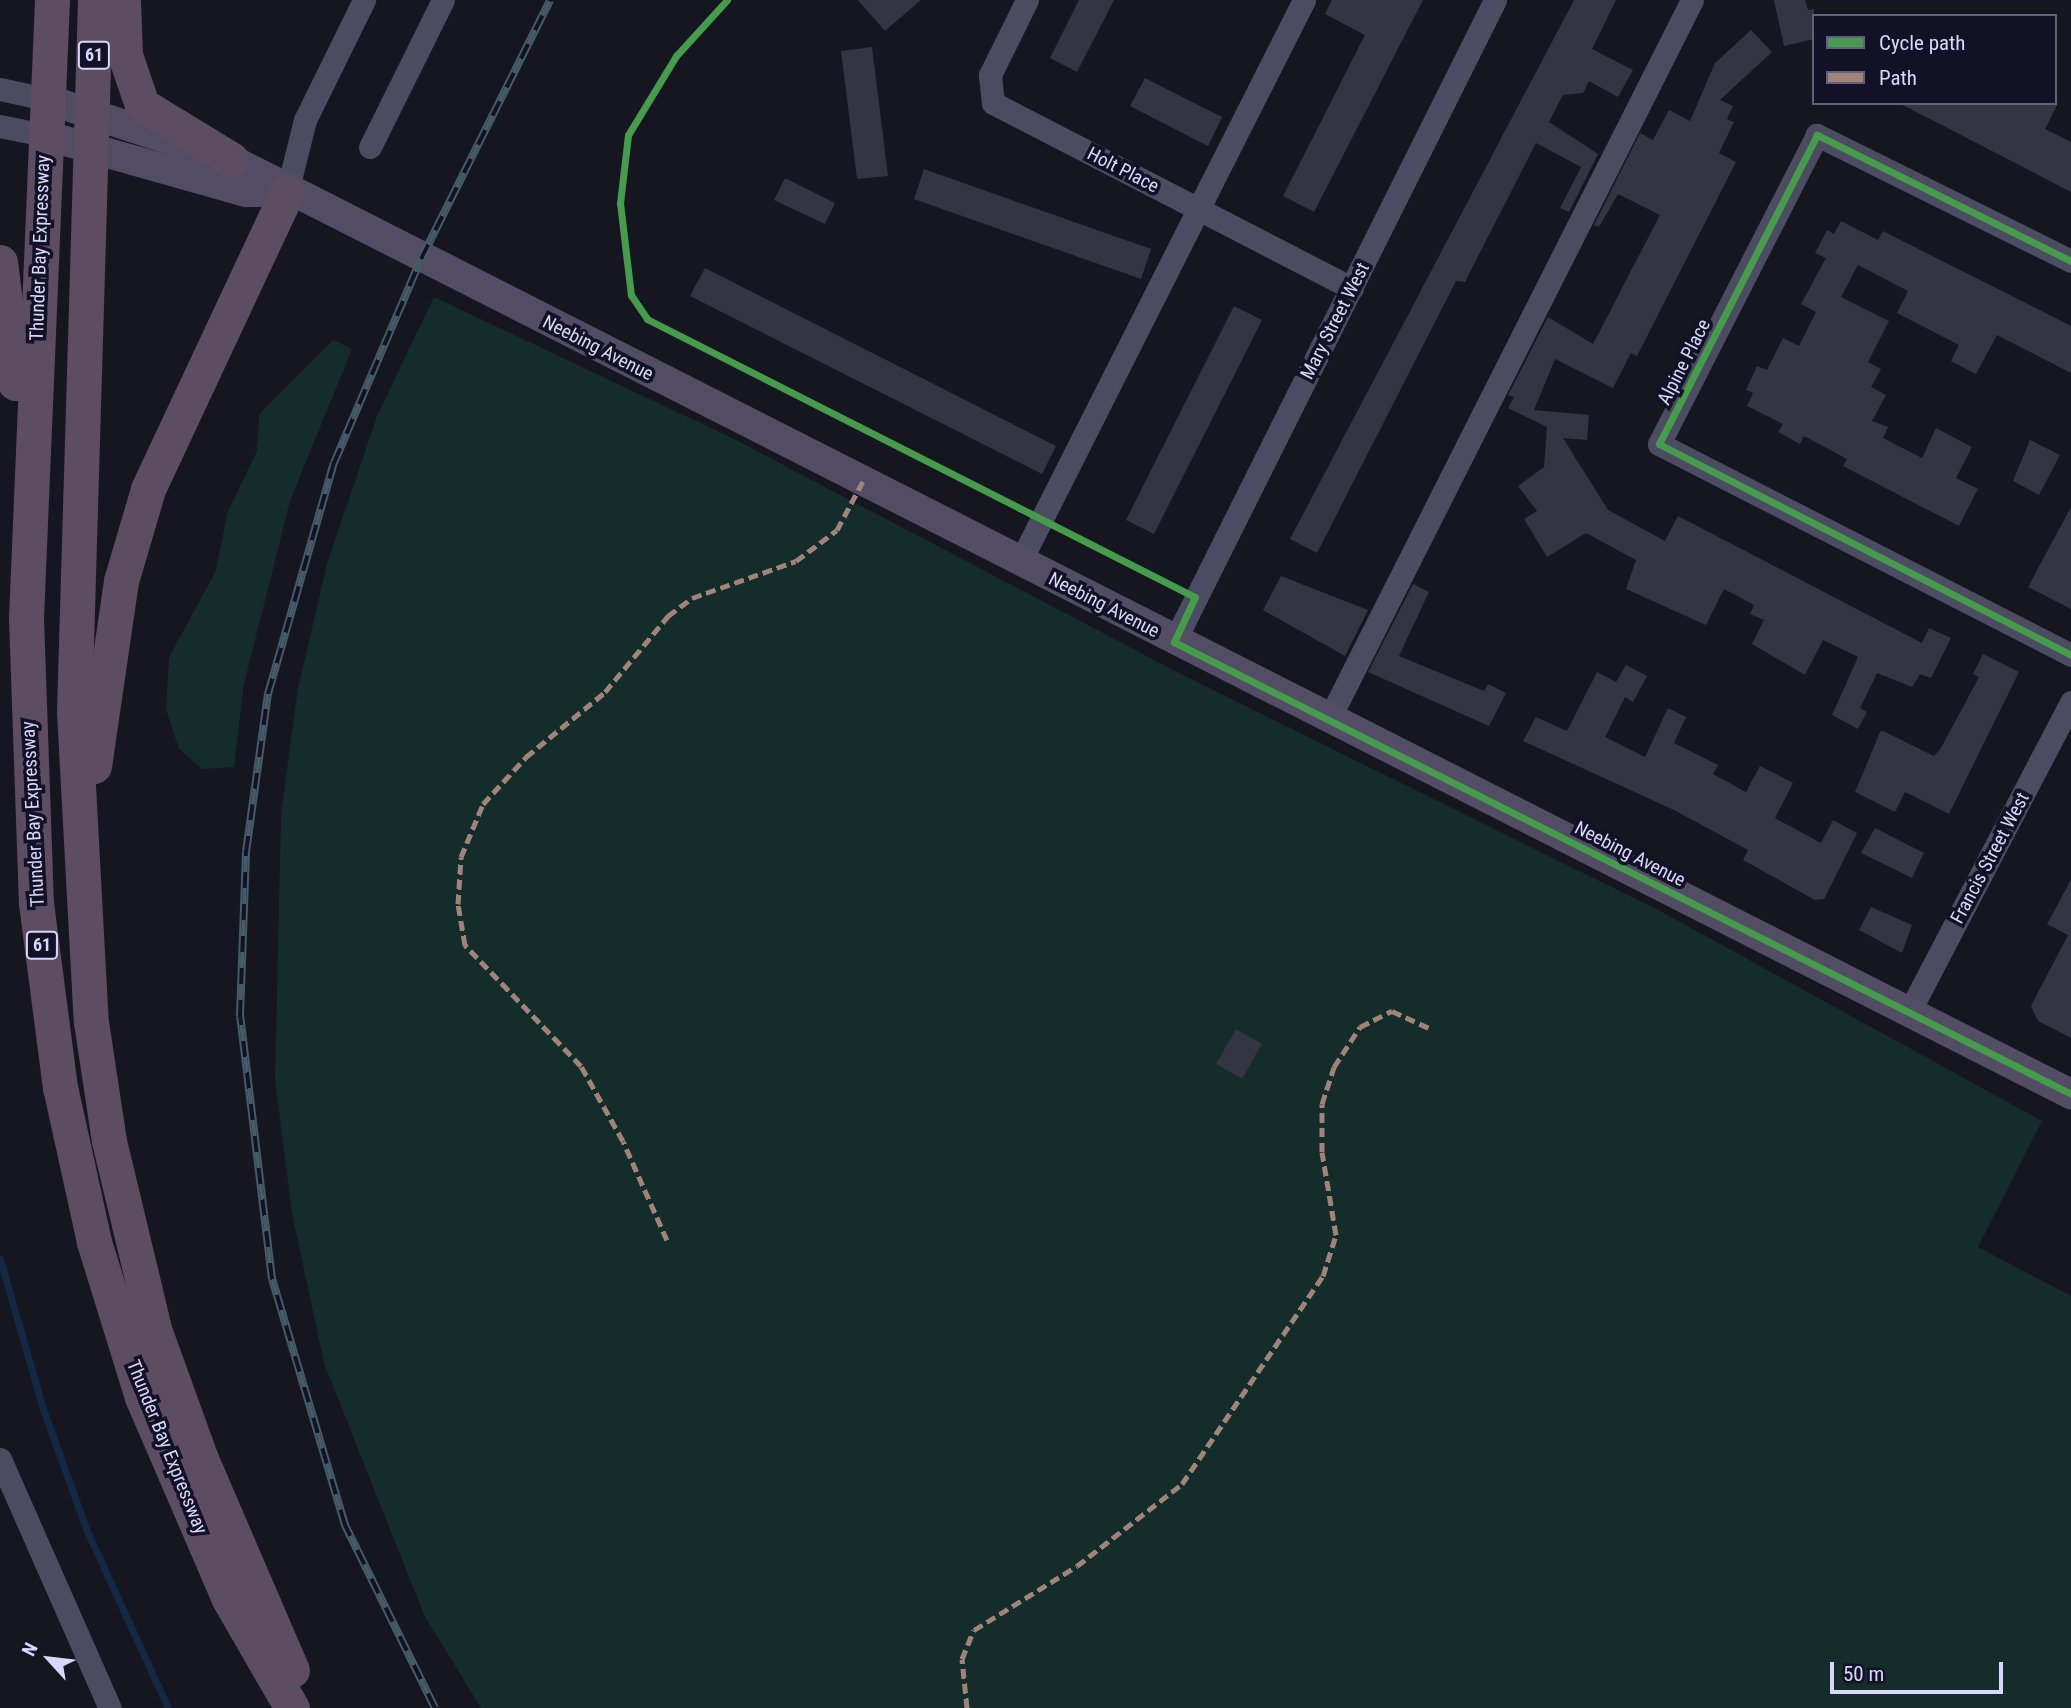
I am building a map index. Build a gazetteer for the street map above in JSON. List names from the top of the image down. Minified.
{"streets":{"highway":["61","Thunder Bay Expressway"],"main road":["Neebing Avenue"],"street":["Holt Place","Mary Street West","Alpine Place","Francis Street West"]},"crossings":[["Holt Place","Mary Street West"],["Thunder Bay Expressway","Neebing Avenue"],["Mary Street West","Neebing Avenue"],["Neebing Avenue","Francis Street West"]],"legend":["Cycle path","Path"],"scale_bar":"50 m","north":"top left"}
